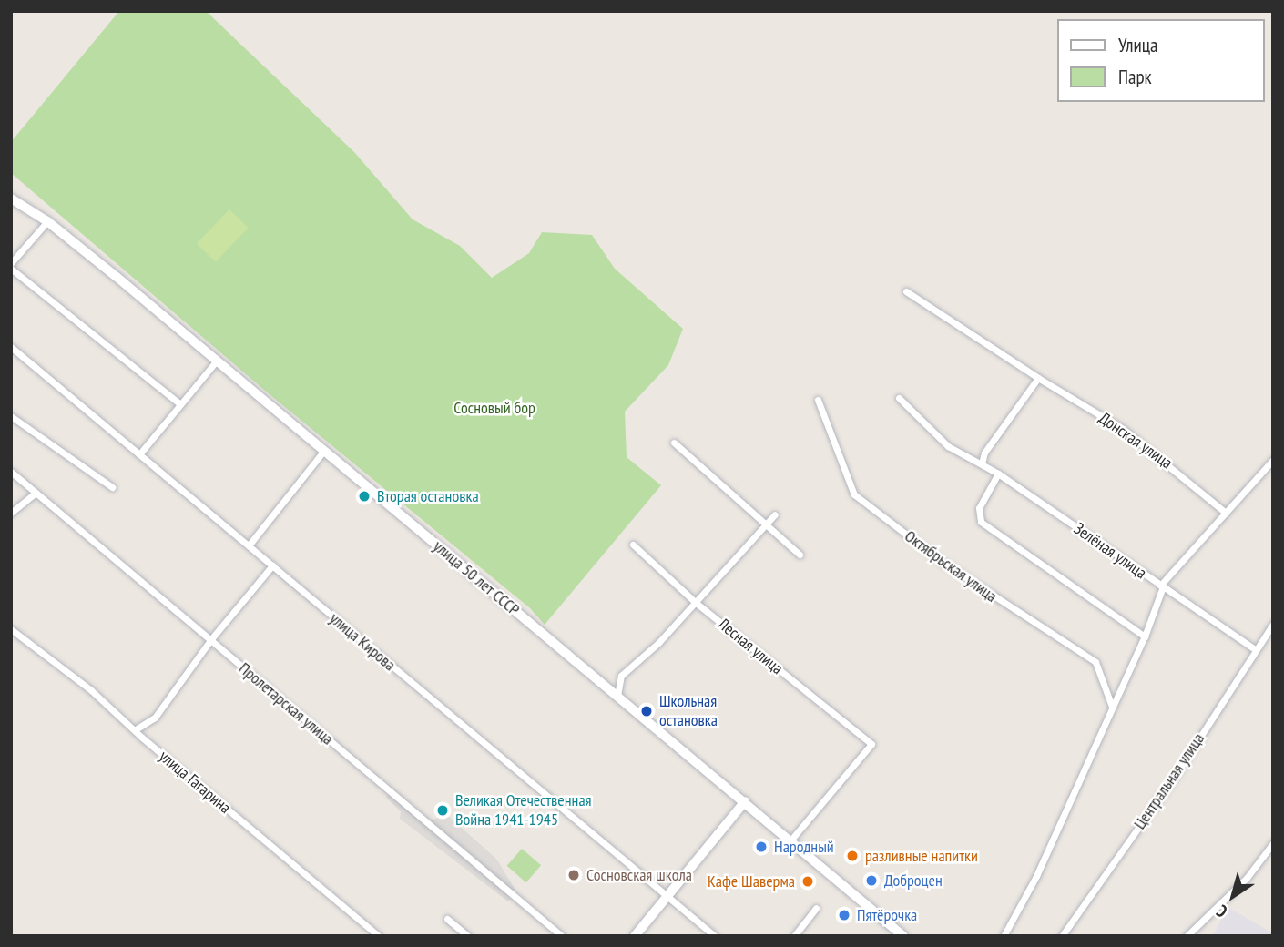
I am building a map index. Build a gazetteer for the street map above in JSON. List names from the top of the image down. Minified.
{"streets":{"street":["Донская улица","Зелёная улица","Октябрьская улица","улица 50 лет СССР","улица Кирова","Лесная улица","Пролетарская улица","Центральная улица","улица Гагарина"]},"crossings":[["Зелёная улица","Центральная улица"],["улица 50 лет СССР","Лесная улица"]],"parks":["Сосновый бор"],"places":["Вторая остановка","Школьная остановка","Великая Отечественная Война 1941-1945","Народный","разливные напитки","Сосновская школа","Доброцен","Кафе Шаверма","Пятёрочка"],"legend":["Улица","Парк"],"north":"bottom left"}
